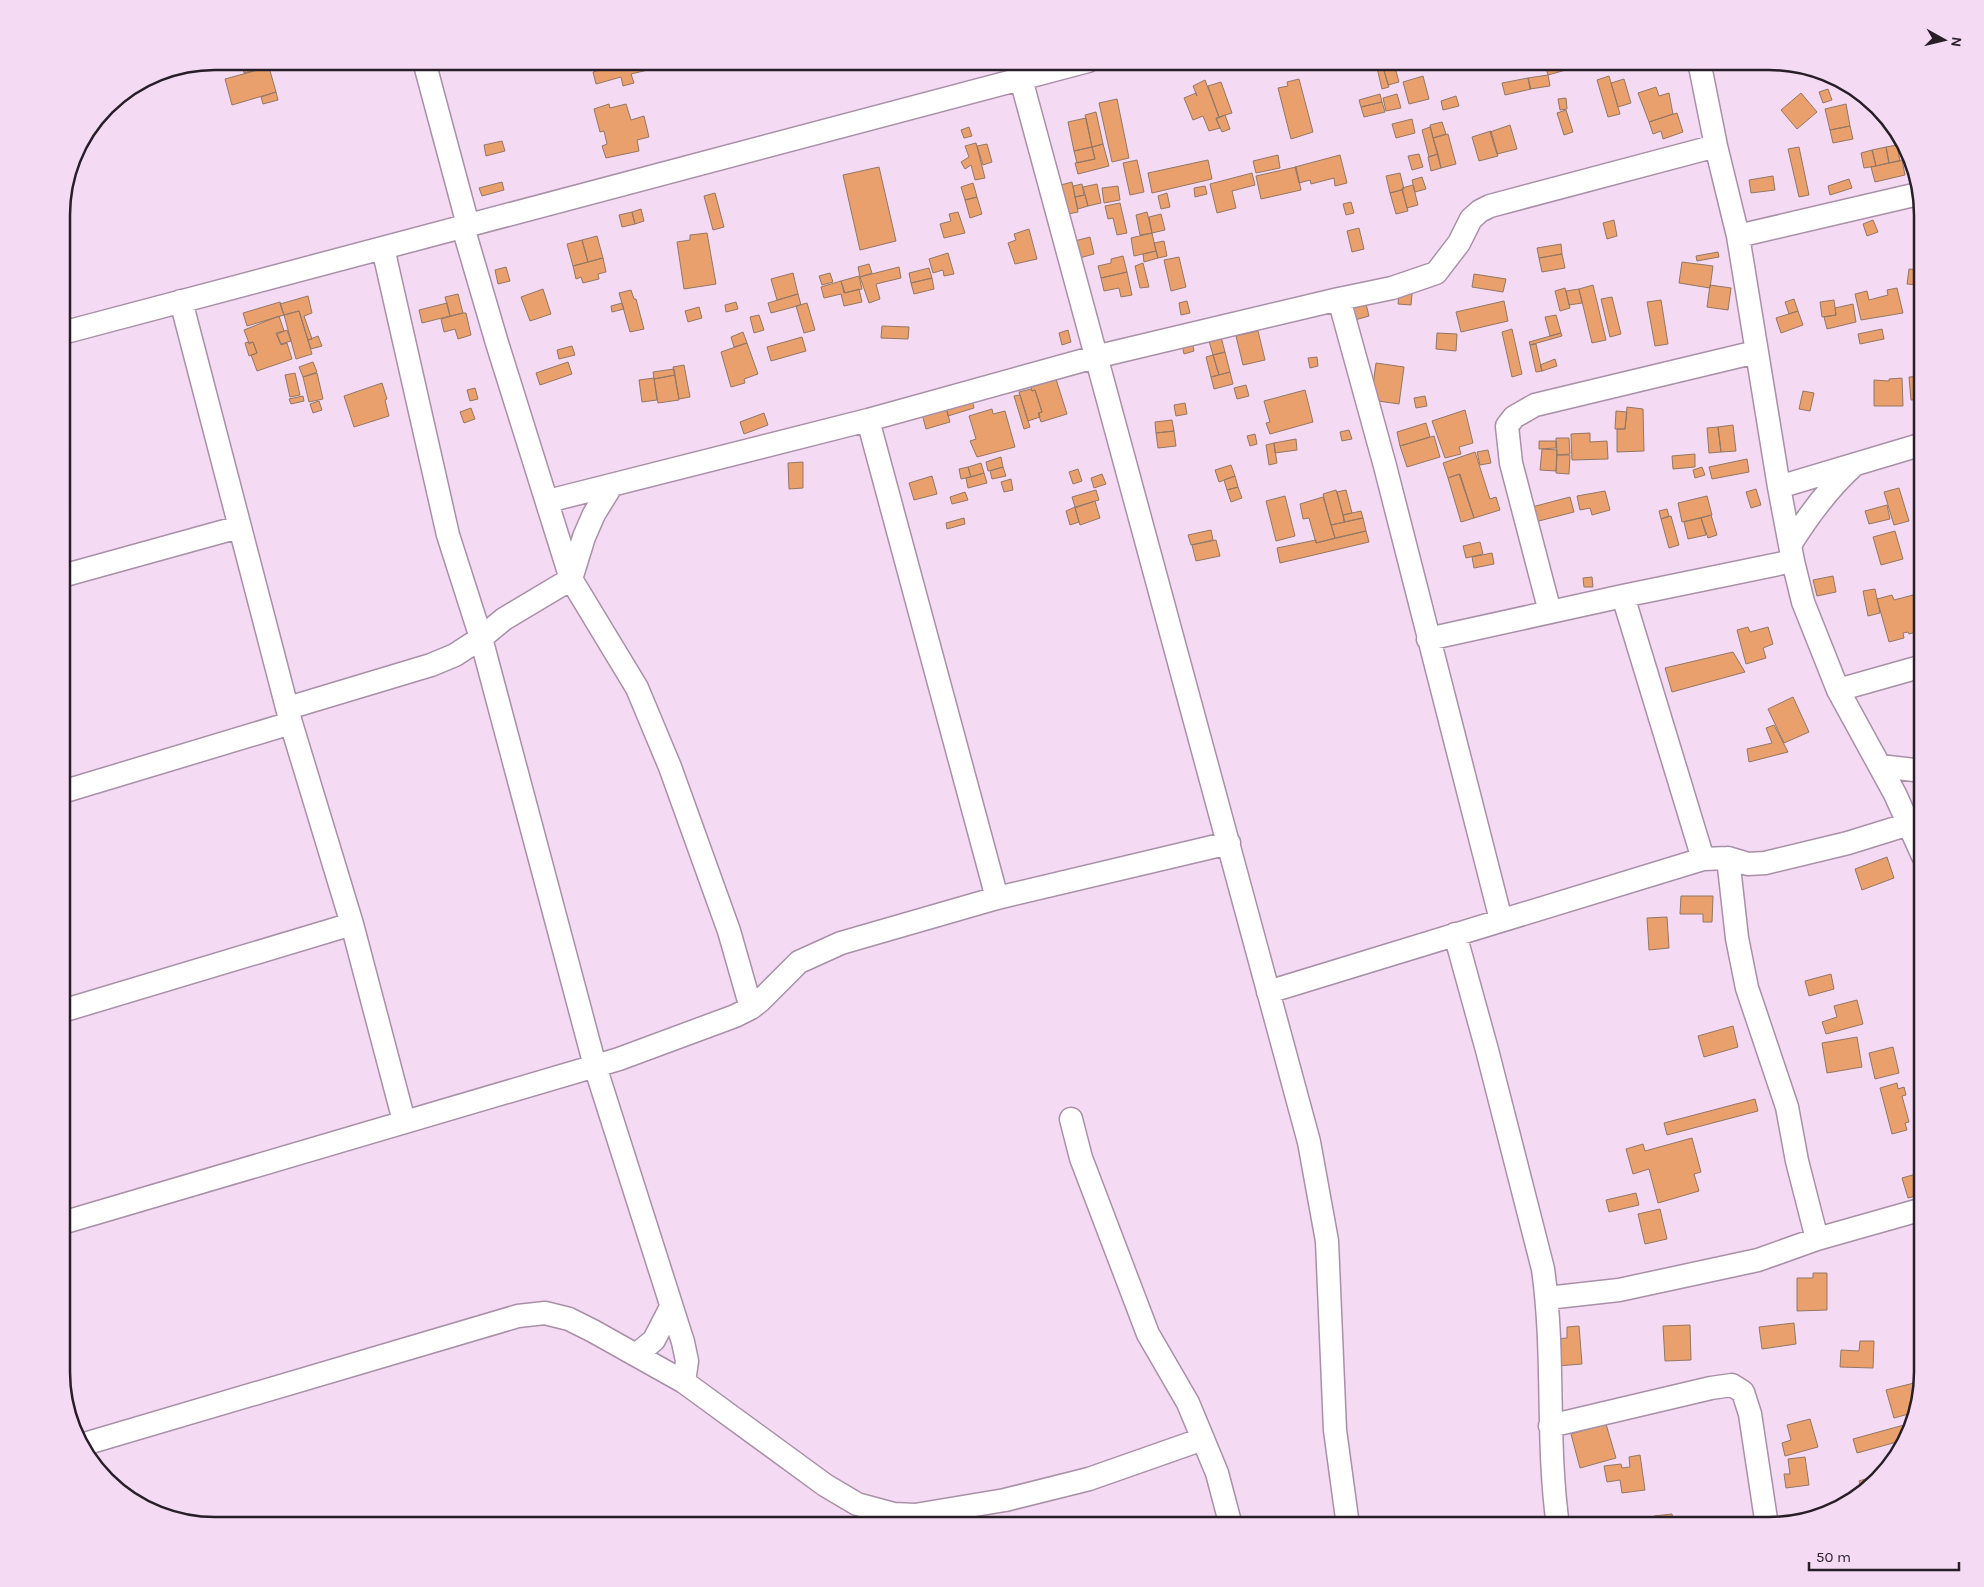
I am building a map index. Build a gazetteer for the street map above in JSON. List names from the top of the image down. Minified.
{"scale_bar":"50 m","north":"right"}
